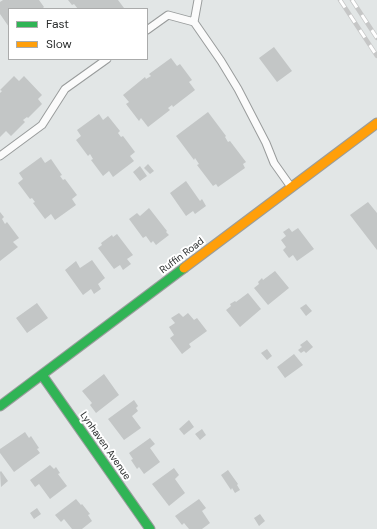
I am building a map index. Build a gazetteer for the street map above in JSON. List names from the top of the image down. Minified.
{"streets":{"street":["Ruffin Road","Lynhaven Avenue"]},"crossings":[["Ruffin Road","Lynhaven Avenue"]],"legend":["Fast","Slow"]}
